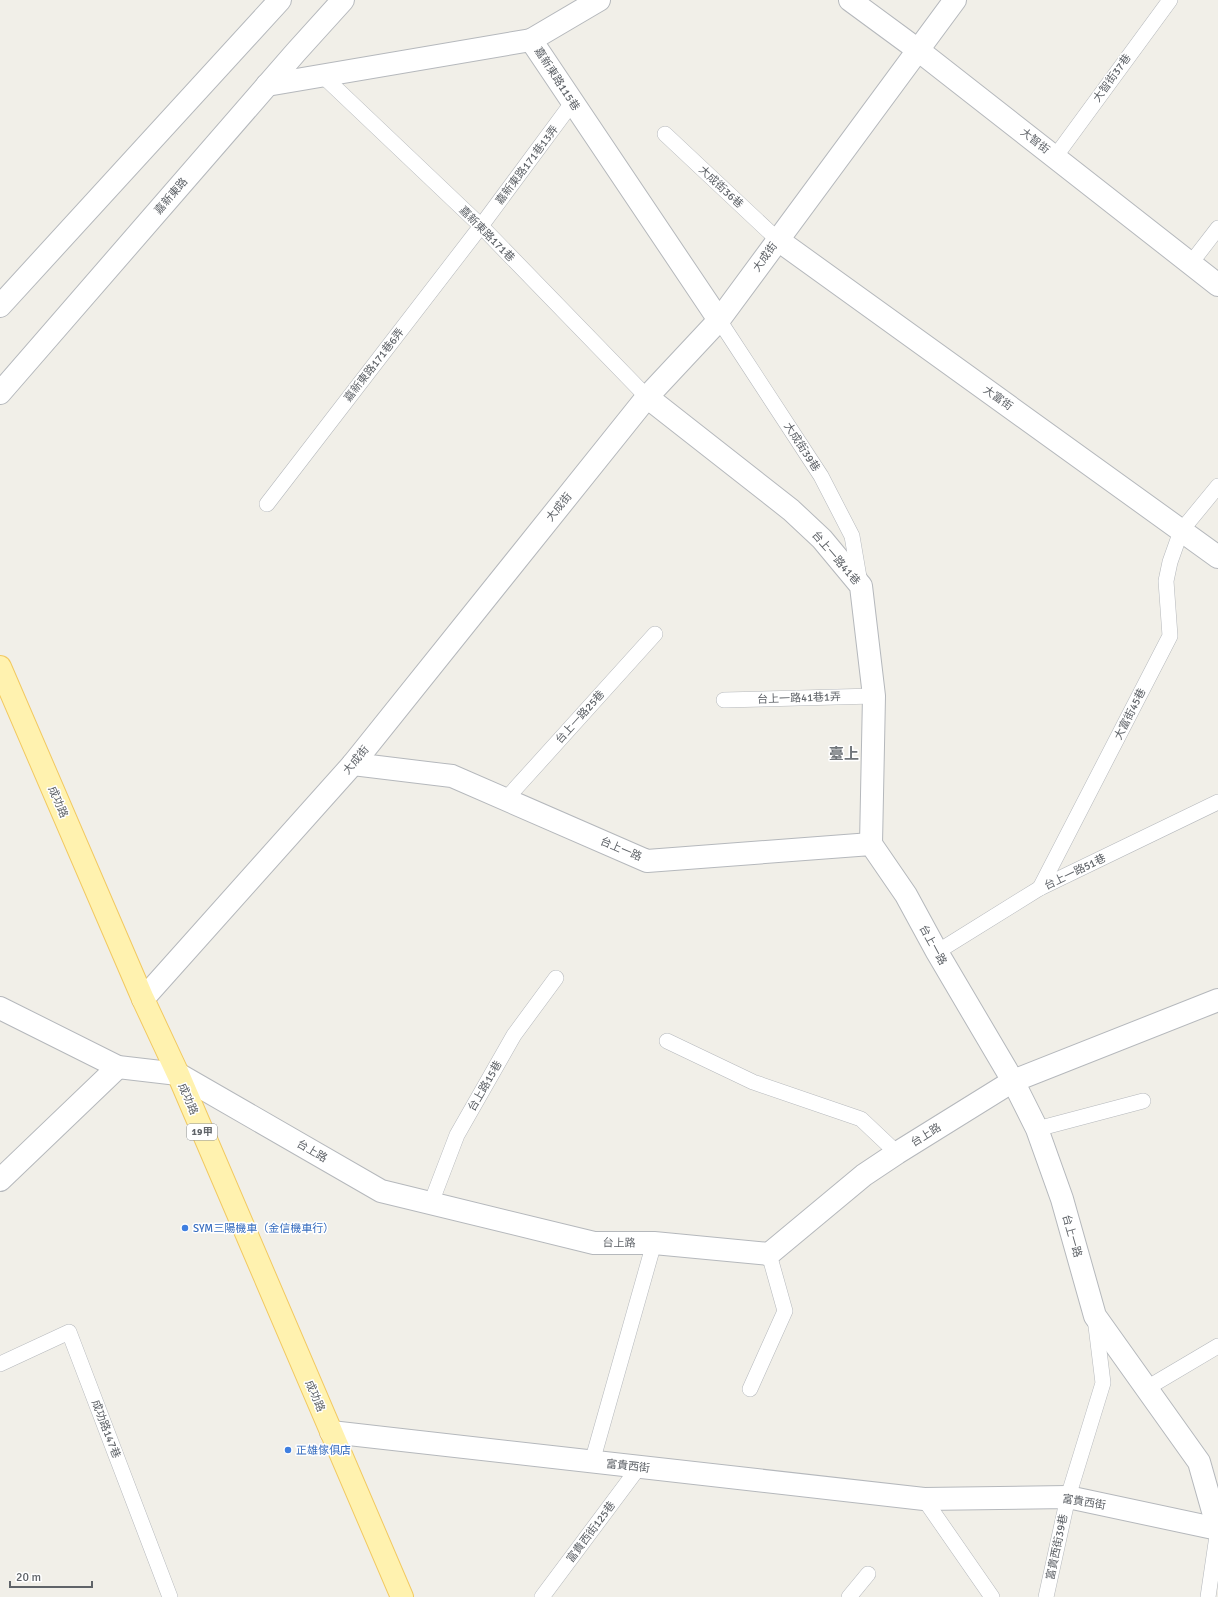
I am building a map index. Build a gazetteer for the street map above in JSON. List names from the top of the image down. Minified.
{"streets":{"main road":["成功路","19甲"],"street":["嘉新東路115巷","大智街","嘉新東路","大成街","大富街","台上一路41巷","台上一路","台上路","富貴西街"],"lane":["大智街37巷","嘉新東路171巷13弄","大成街36巷","嘉新東路171巷","嘉新東路171巷6弄","大成街39巷","台上一路41巷1弄","大富街45巷","台上一路25巷","台上一路51巷","台上路15巷","成功路147巷","富貴西街125巷","富貴西街39巷"]},"crossings":[["大智街37巷","大智街"],["嘉新東路115巷","嘉新東路171巷13弄"],["嘉新東路115巷","嘉新東路"],["嘉新東路115巷","嘉新東路171巷"],["嘉新東路115巷","大成街"],["嘉新東路115巷","大成街39巷"],["大智街","大成街"],["嘉新東路171巷13弄","嘉新東路171巷"],["嘉新東路171巷13弄","嘉新東路171巷6弄"],["大成街36巷","大成街"],["大成街36巷","大富街"],["嘉新東路171巷","大成街"],["嘉新東路171巷","嘉新東路171巷6弄"],["嘉新東路171巷","台上一路41巷"],["大成街","大富街"],["大成街","大成街39巷"],["大成街","台上一路41巷"],["大成街","成功路"],["大成街","台上一路"],["大富街","大富街45巷"],["大成街39巷","台上一路41巷"],["台上一路41巷","台上一路41巷1弄"],["台上一路41巷","台上一路"],["大富街45巷","台上一路51巷"],["台上一路25巷","台上一路"],["成功路","台上路"],["成功路","富貴西街"],["台上一路","台上一路51巷"],["台上一路","台上路"],["台上一路","富貴西街"],["台上一路","富貴西街39巷"],["台上路15巷","台上路"],["富貴西街","富貴西街125巷"],["富貴西街","富貴西街39巷"]],"districts":["臺上"],"places":["SYM三陽機車（金信機車行）","正雄傢俱店"],"scale_bar":"20 m"}
